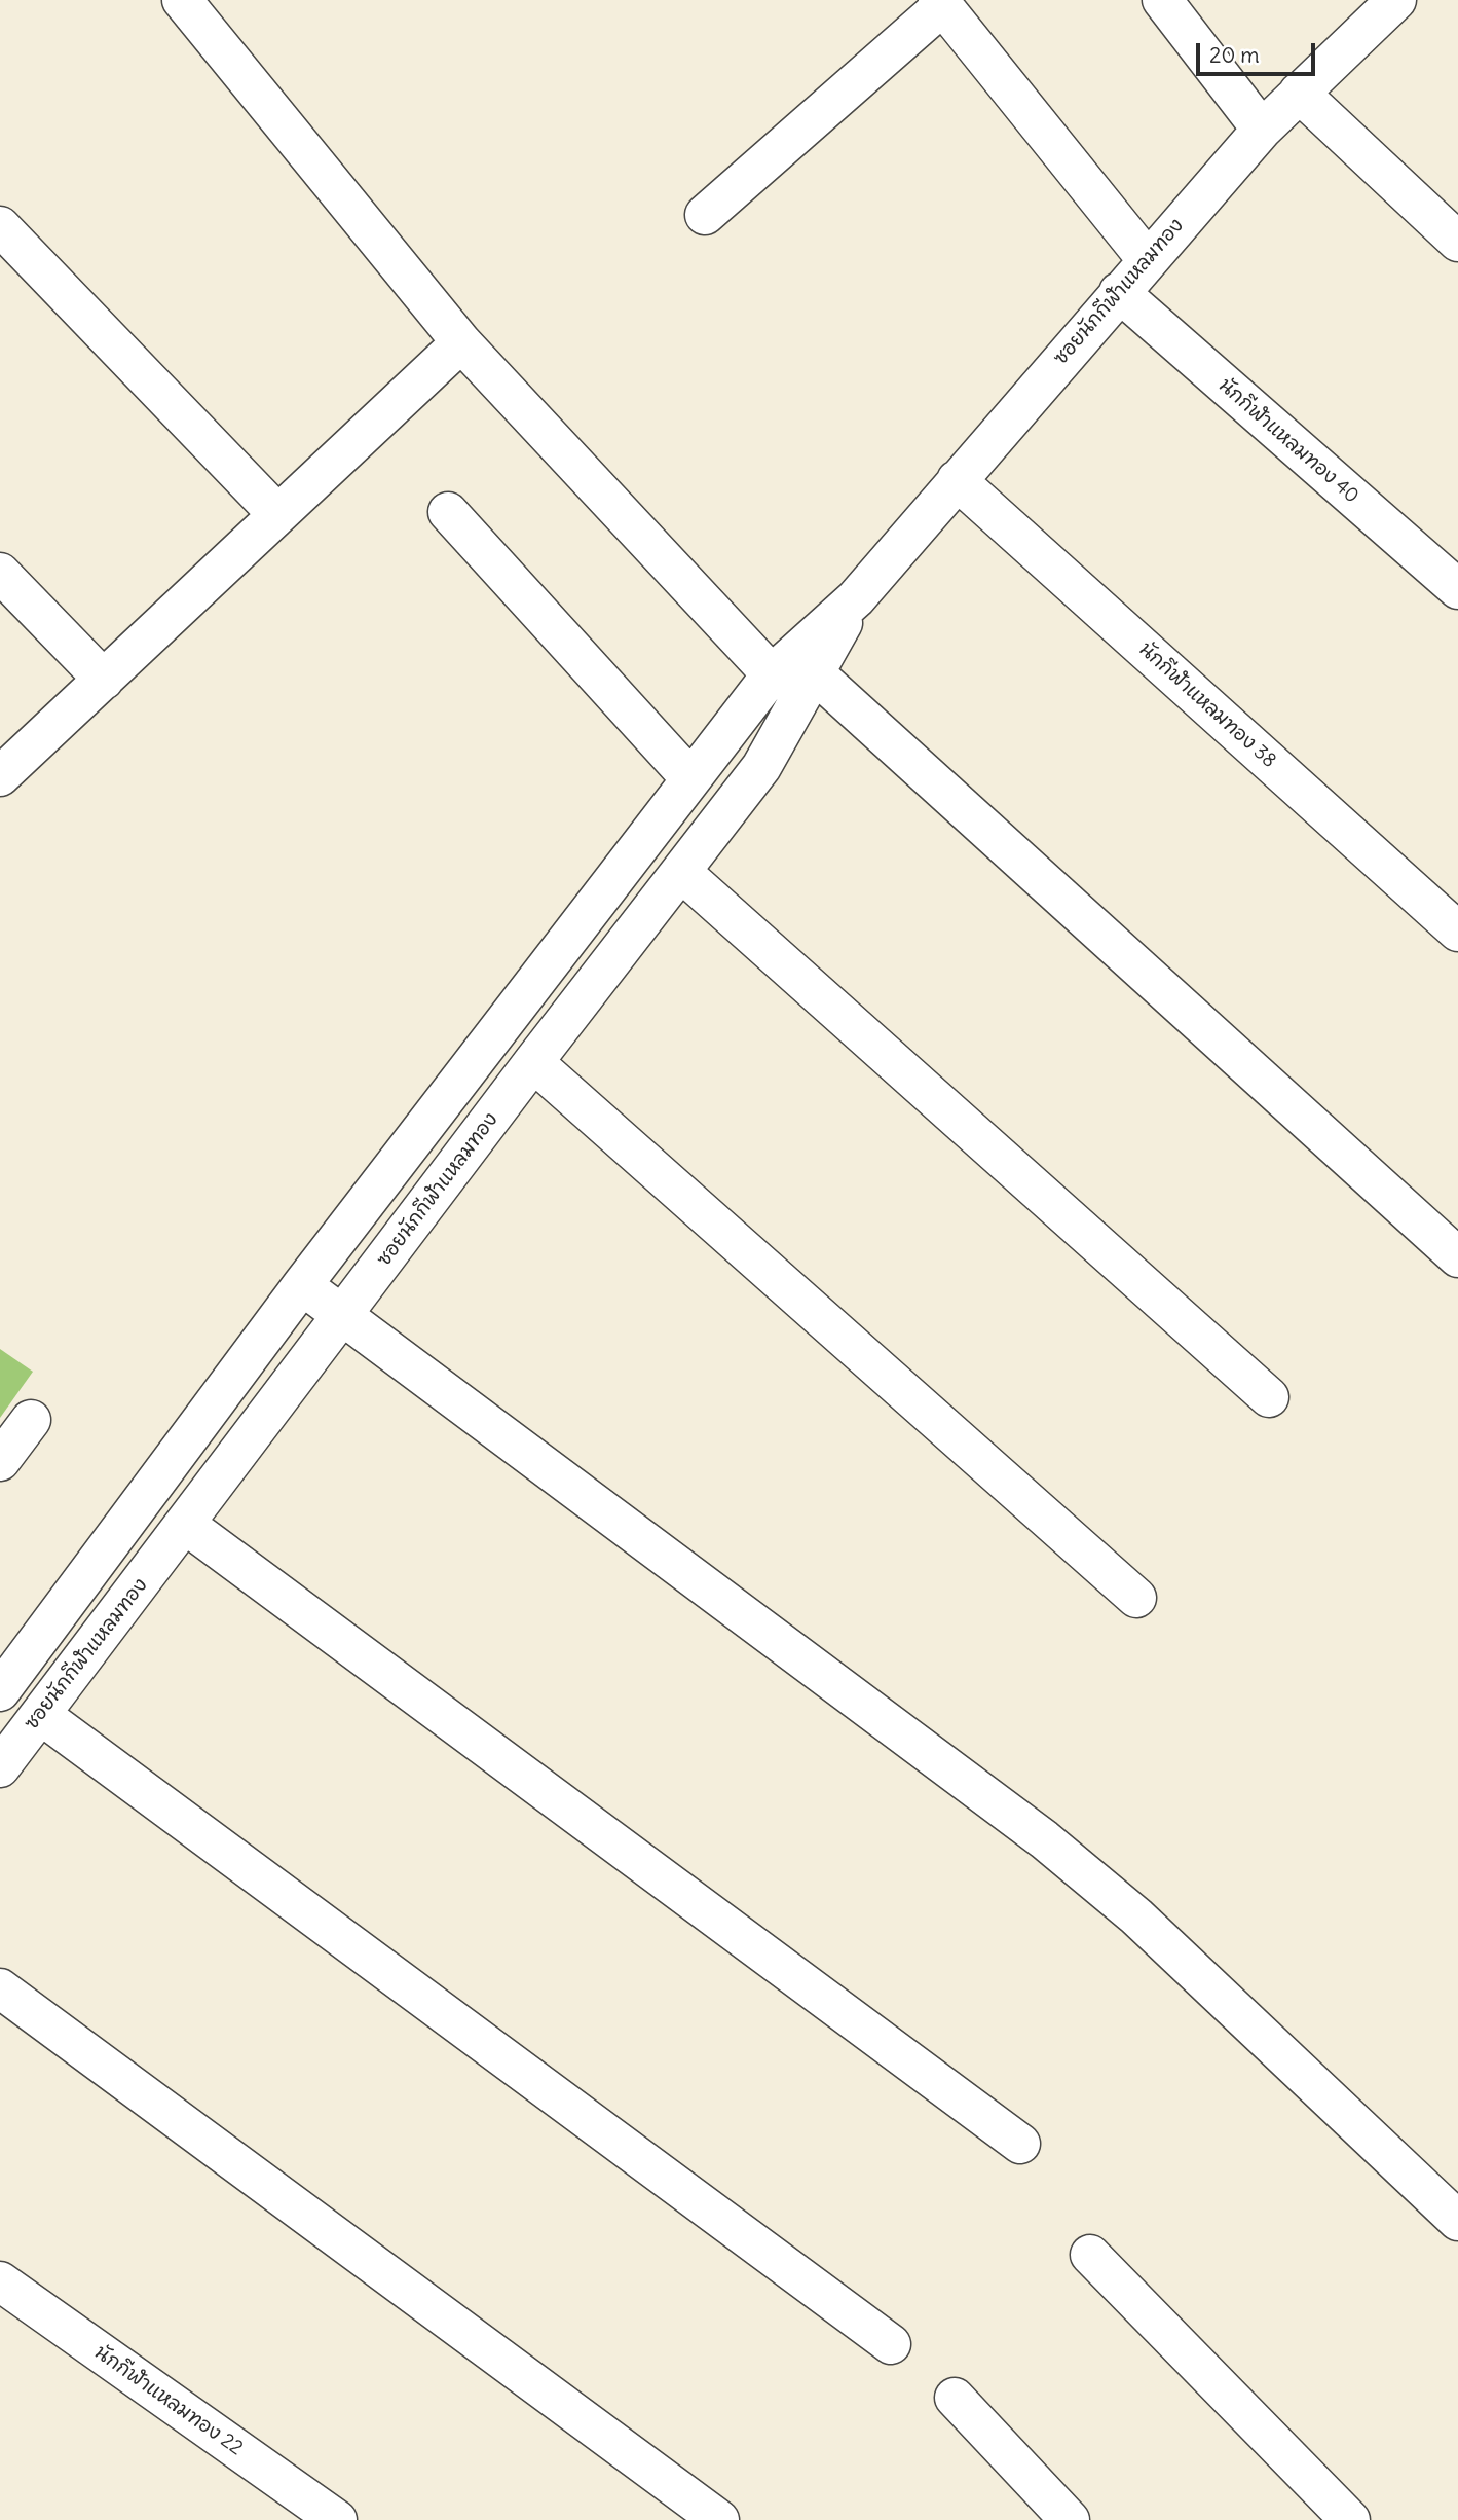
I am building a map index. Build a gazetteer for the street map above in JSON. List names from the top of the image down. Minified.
{"streets":{"street":["ซอยนักกีฬาแหลมทอง","นักกีฬาแหลมทอง 40","นักกีฬาแหลมทอง 38","นักกีฬาแหลมทอง 22"]},"crossings":[["ซอยนักกีฬาแหลมทอง","นักกีฬาแหลมทอง 40"],["ซอยนักกีฬาแหลมทอง","นักกีฬาแหลมทอง 38"]],"scale_bar":"20 m"}
